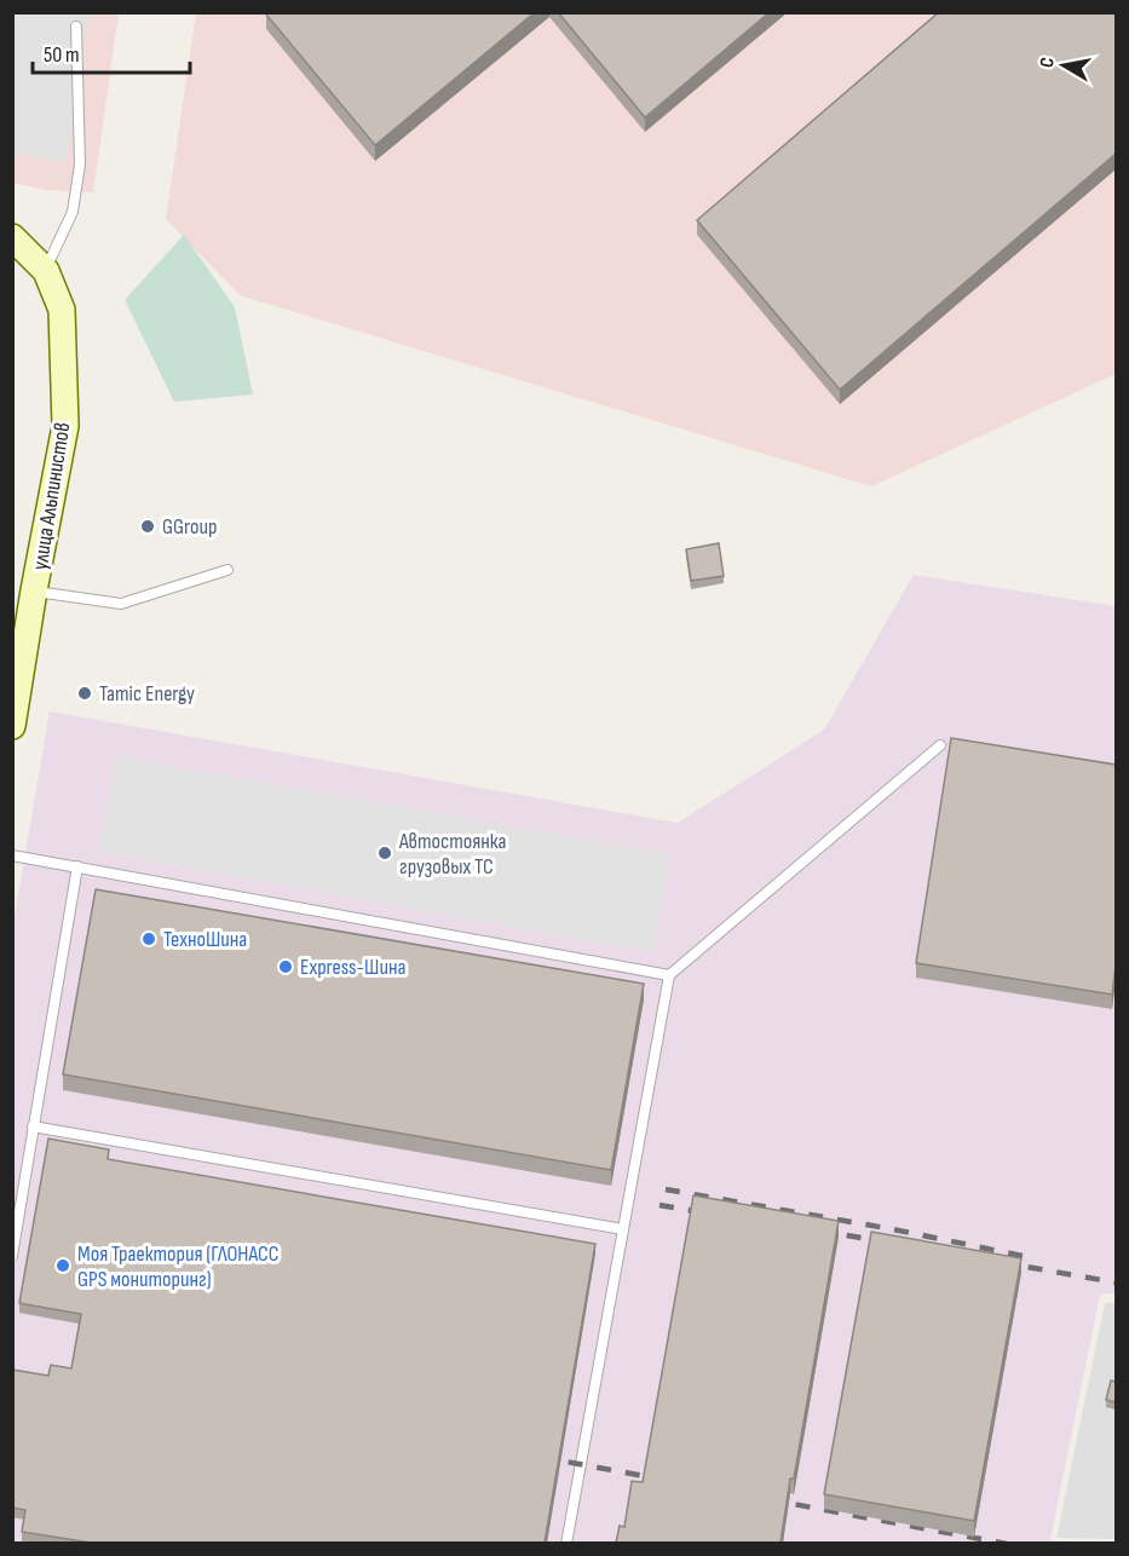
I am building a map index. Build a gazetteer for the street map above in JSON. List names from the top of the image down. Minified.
{"streets":{"main road":["улица Альпинистов"]},"places":["GGroup","Tamic Energy","Автостоянка грузовых ТС","ТехноШина","Express-Шина","Моя Траектория (ГЛОНАСС GPS мониторинг)"],"scale_bar":"50 m","north":"left"}
